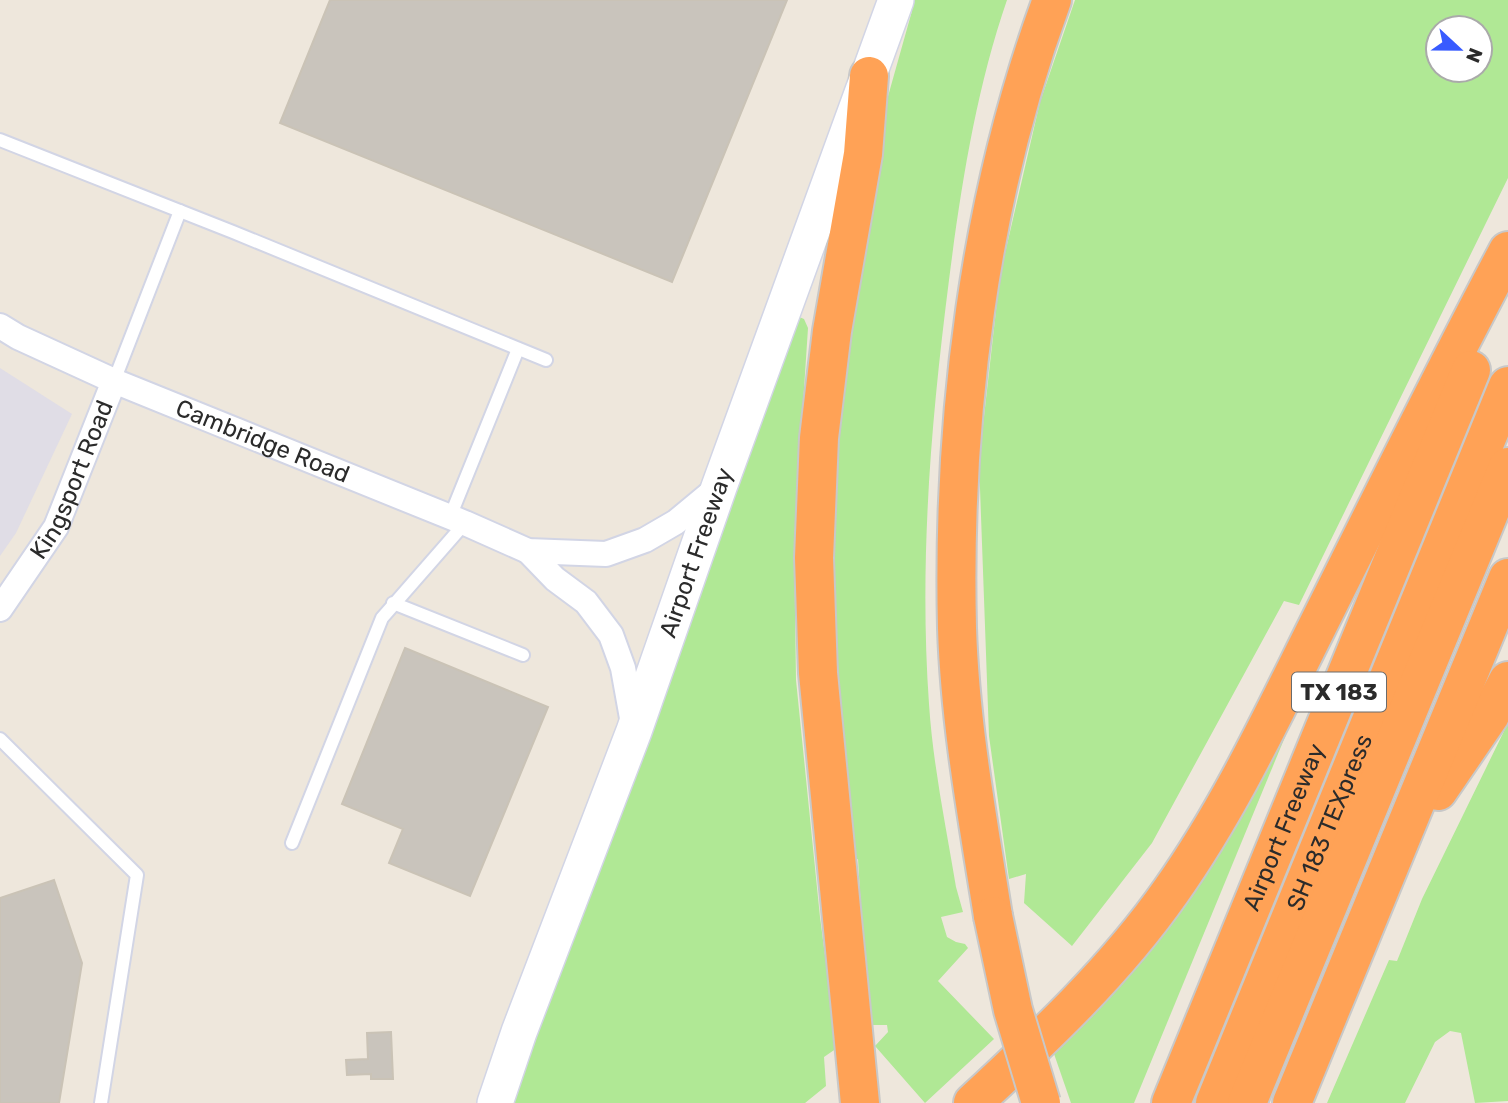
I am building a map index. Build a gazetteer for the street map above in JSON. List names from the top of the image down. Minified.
{"streets":{"highway":["Airport Freeway","TX 183","SH 183 TEXpress"],"street":["Cambridge Road","Kingsport Road"]},"crossings":[["Cambridge Road","Kingsport Road"],["Cambridge Road","Airport Freeway"]],"north":"right"}
